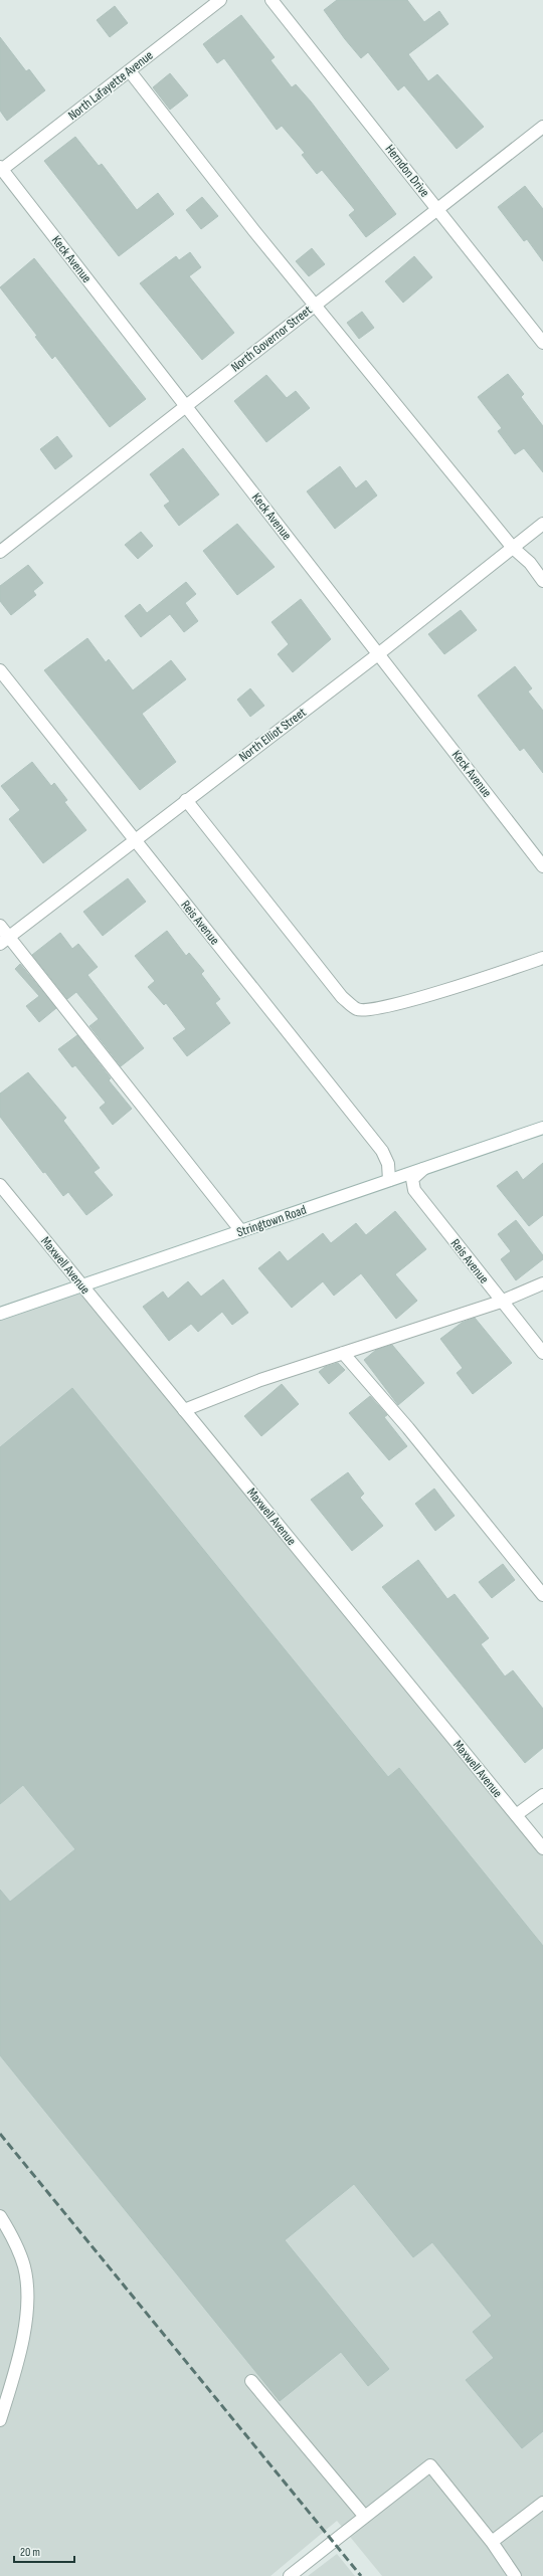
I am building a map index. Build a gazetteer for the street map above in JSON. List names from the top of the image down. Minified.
{"streets":{"street":["North Lafayette Avenue","Herndon Drive","Keck Avenue","North Governor Street","North Elliot Street","Reis Avenue","Stringtown Road","Maxwell Avenue"]},"crossings":[["North Lafayette Avenue","Keck Avenue"],["Herndon Drive","North Governor Street"],["Keck Avenue","North Governor Street"],["Keck Avenue","North Elliot Street"],["North Elliot Street","Reis Avenue"],["Reis Avenue","Stringtown Road"],["Stringtown Road","Maxwell Avenue"]],"scale_bar":"20 m"}
